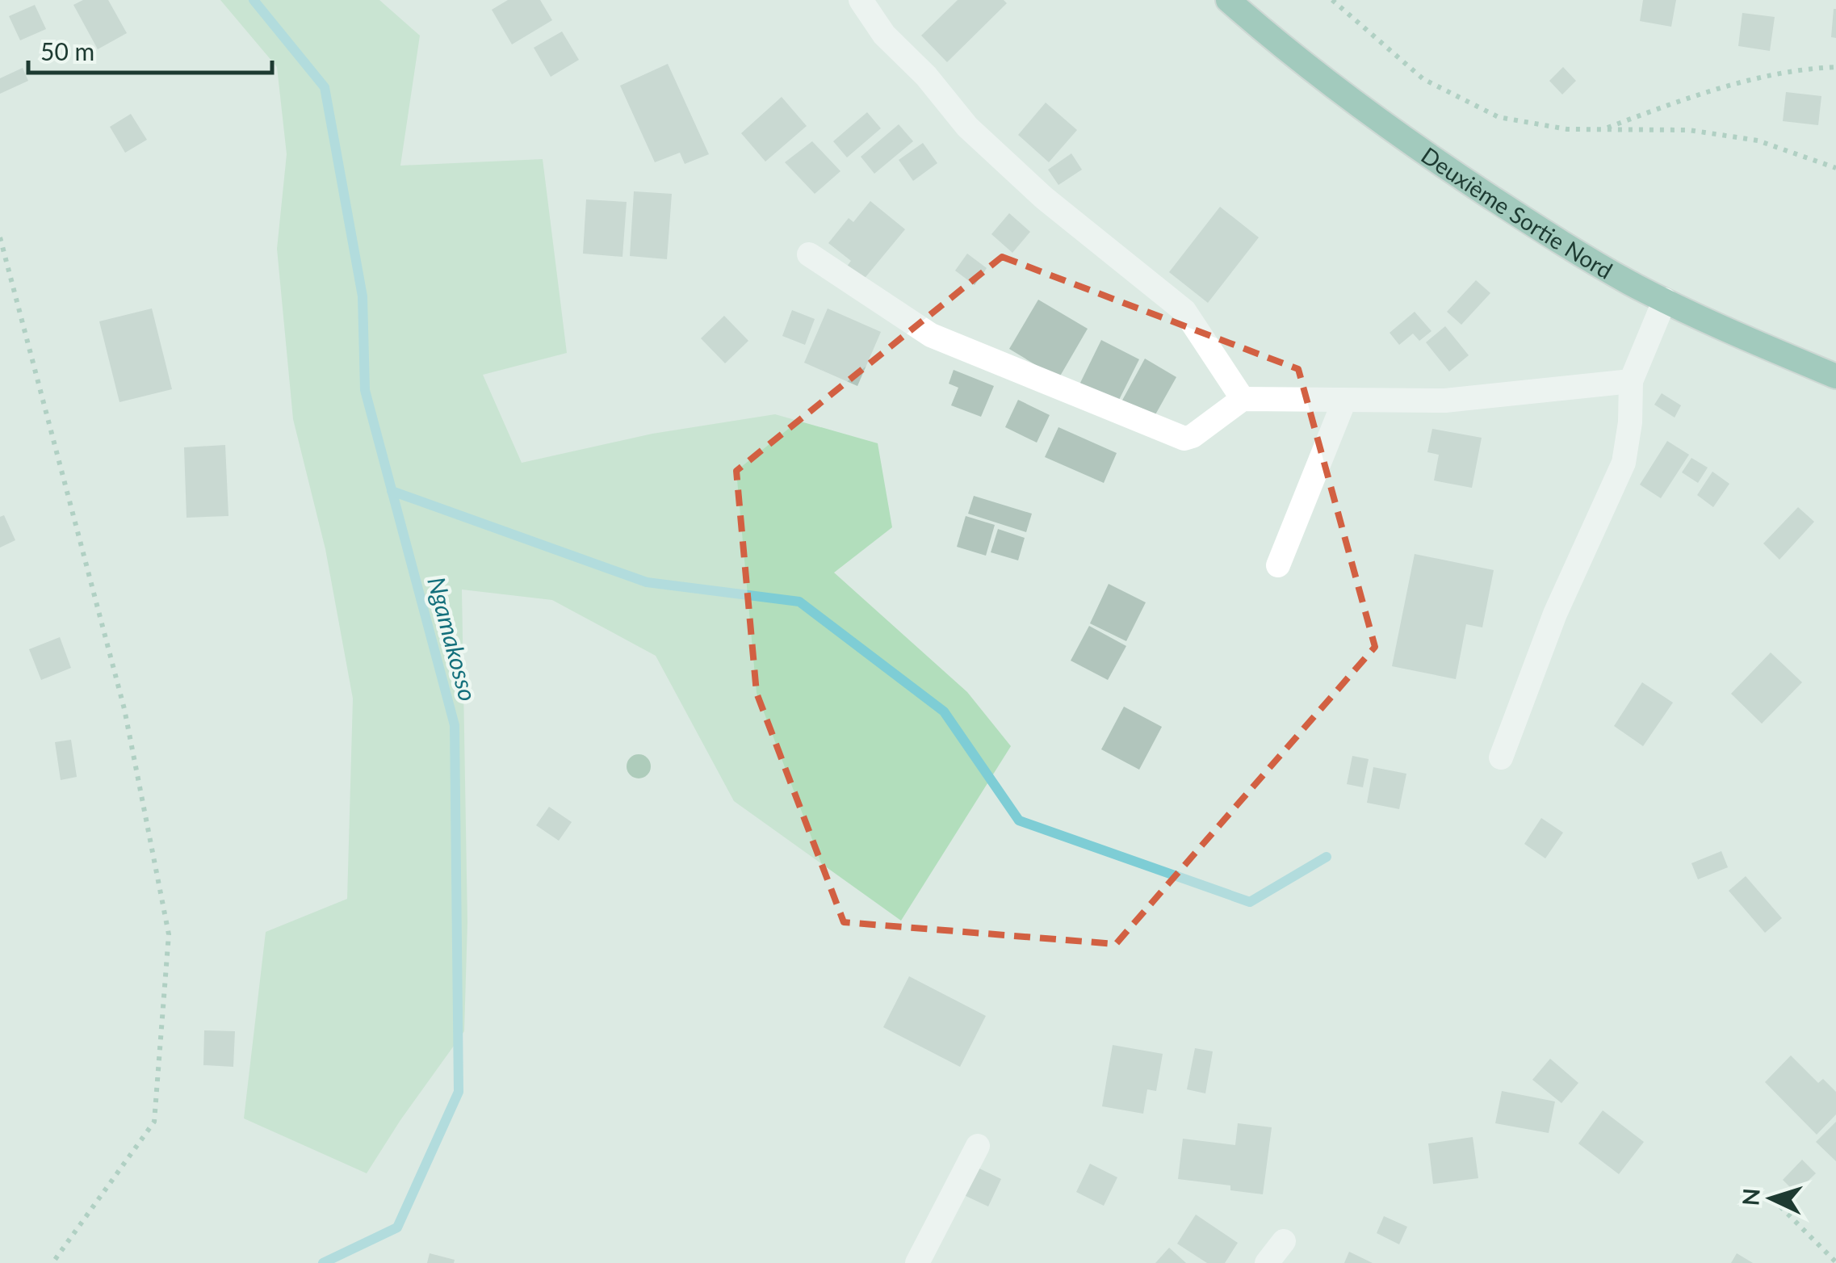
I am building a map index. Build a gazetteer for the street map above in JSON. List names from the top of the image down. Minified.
{"streets":{"main road":["Deuxième Sortie Nord"]},"water":["Ngamakosso"],"scale_bar":"50 m","north":"left"}
